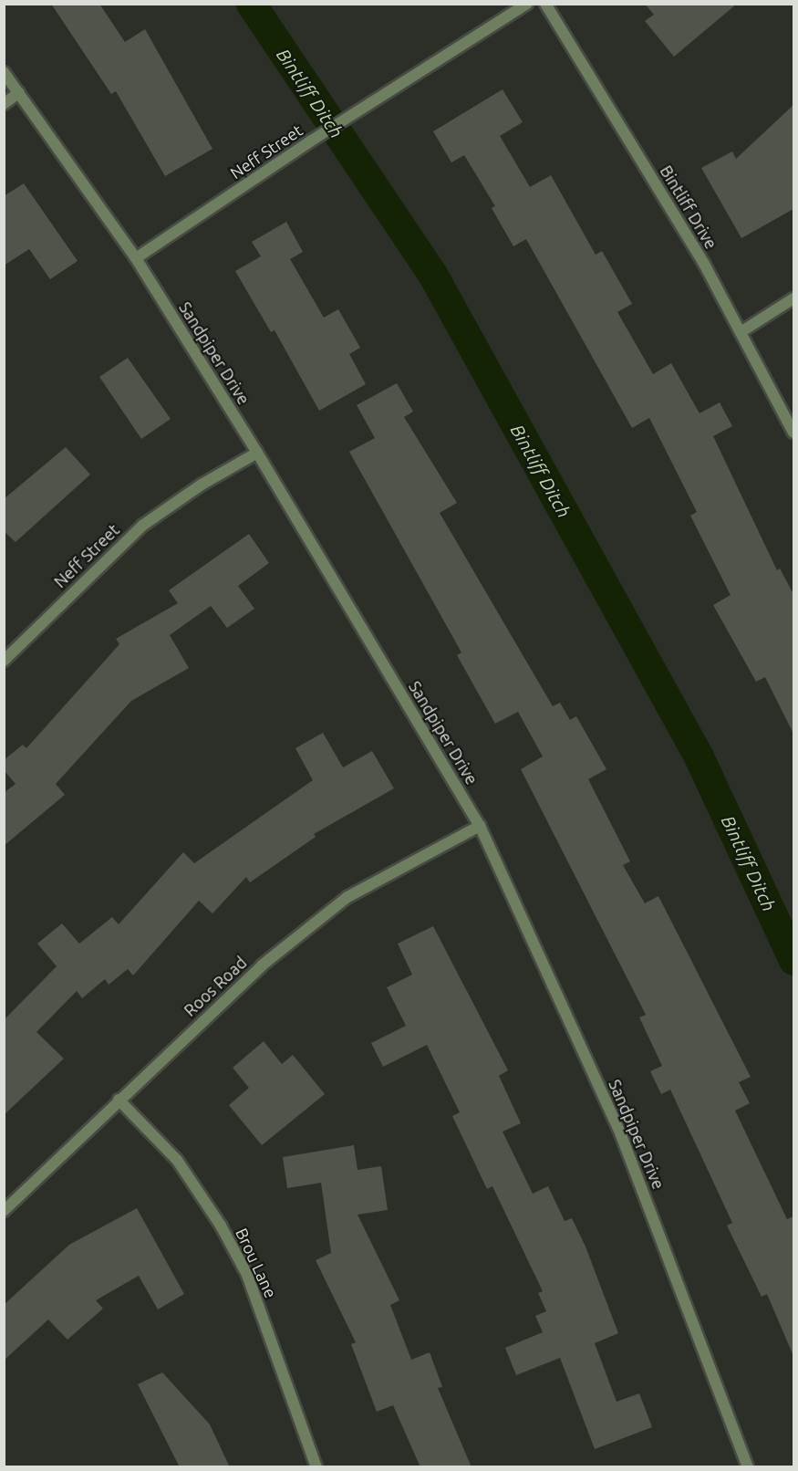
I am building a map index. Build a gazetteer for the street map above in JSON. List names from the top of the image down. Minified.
{"streets":{"street":["Neff Street","Bintliff Drive","Sandpiper Drive","Roos Road","Brou Lane"]},"crossings":[["Neff Street","Sandpiper Drive"],["Sandpiper Drive","Roos Road"],["Roos Road","Brou Lane"]],"water":["Bintliff Ditch"]}
